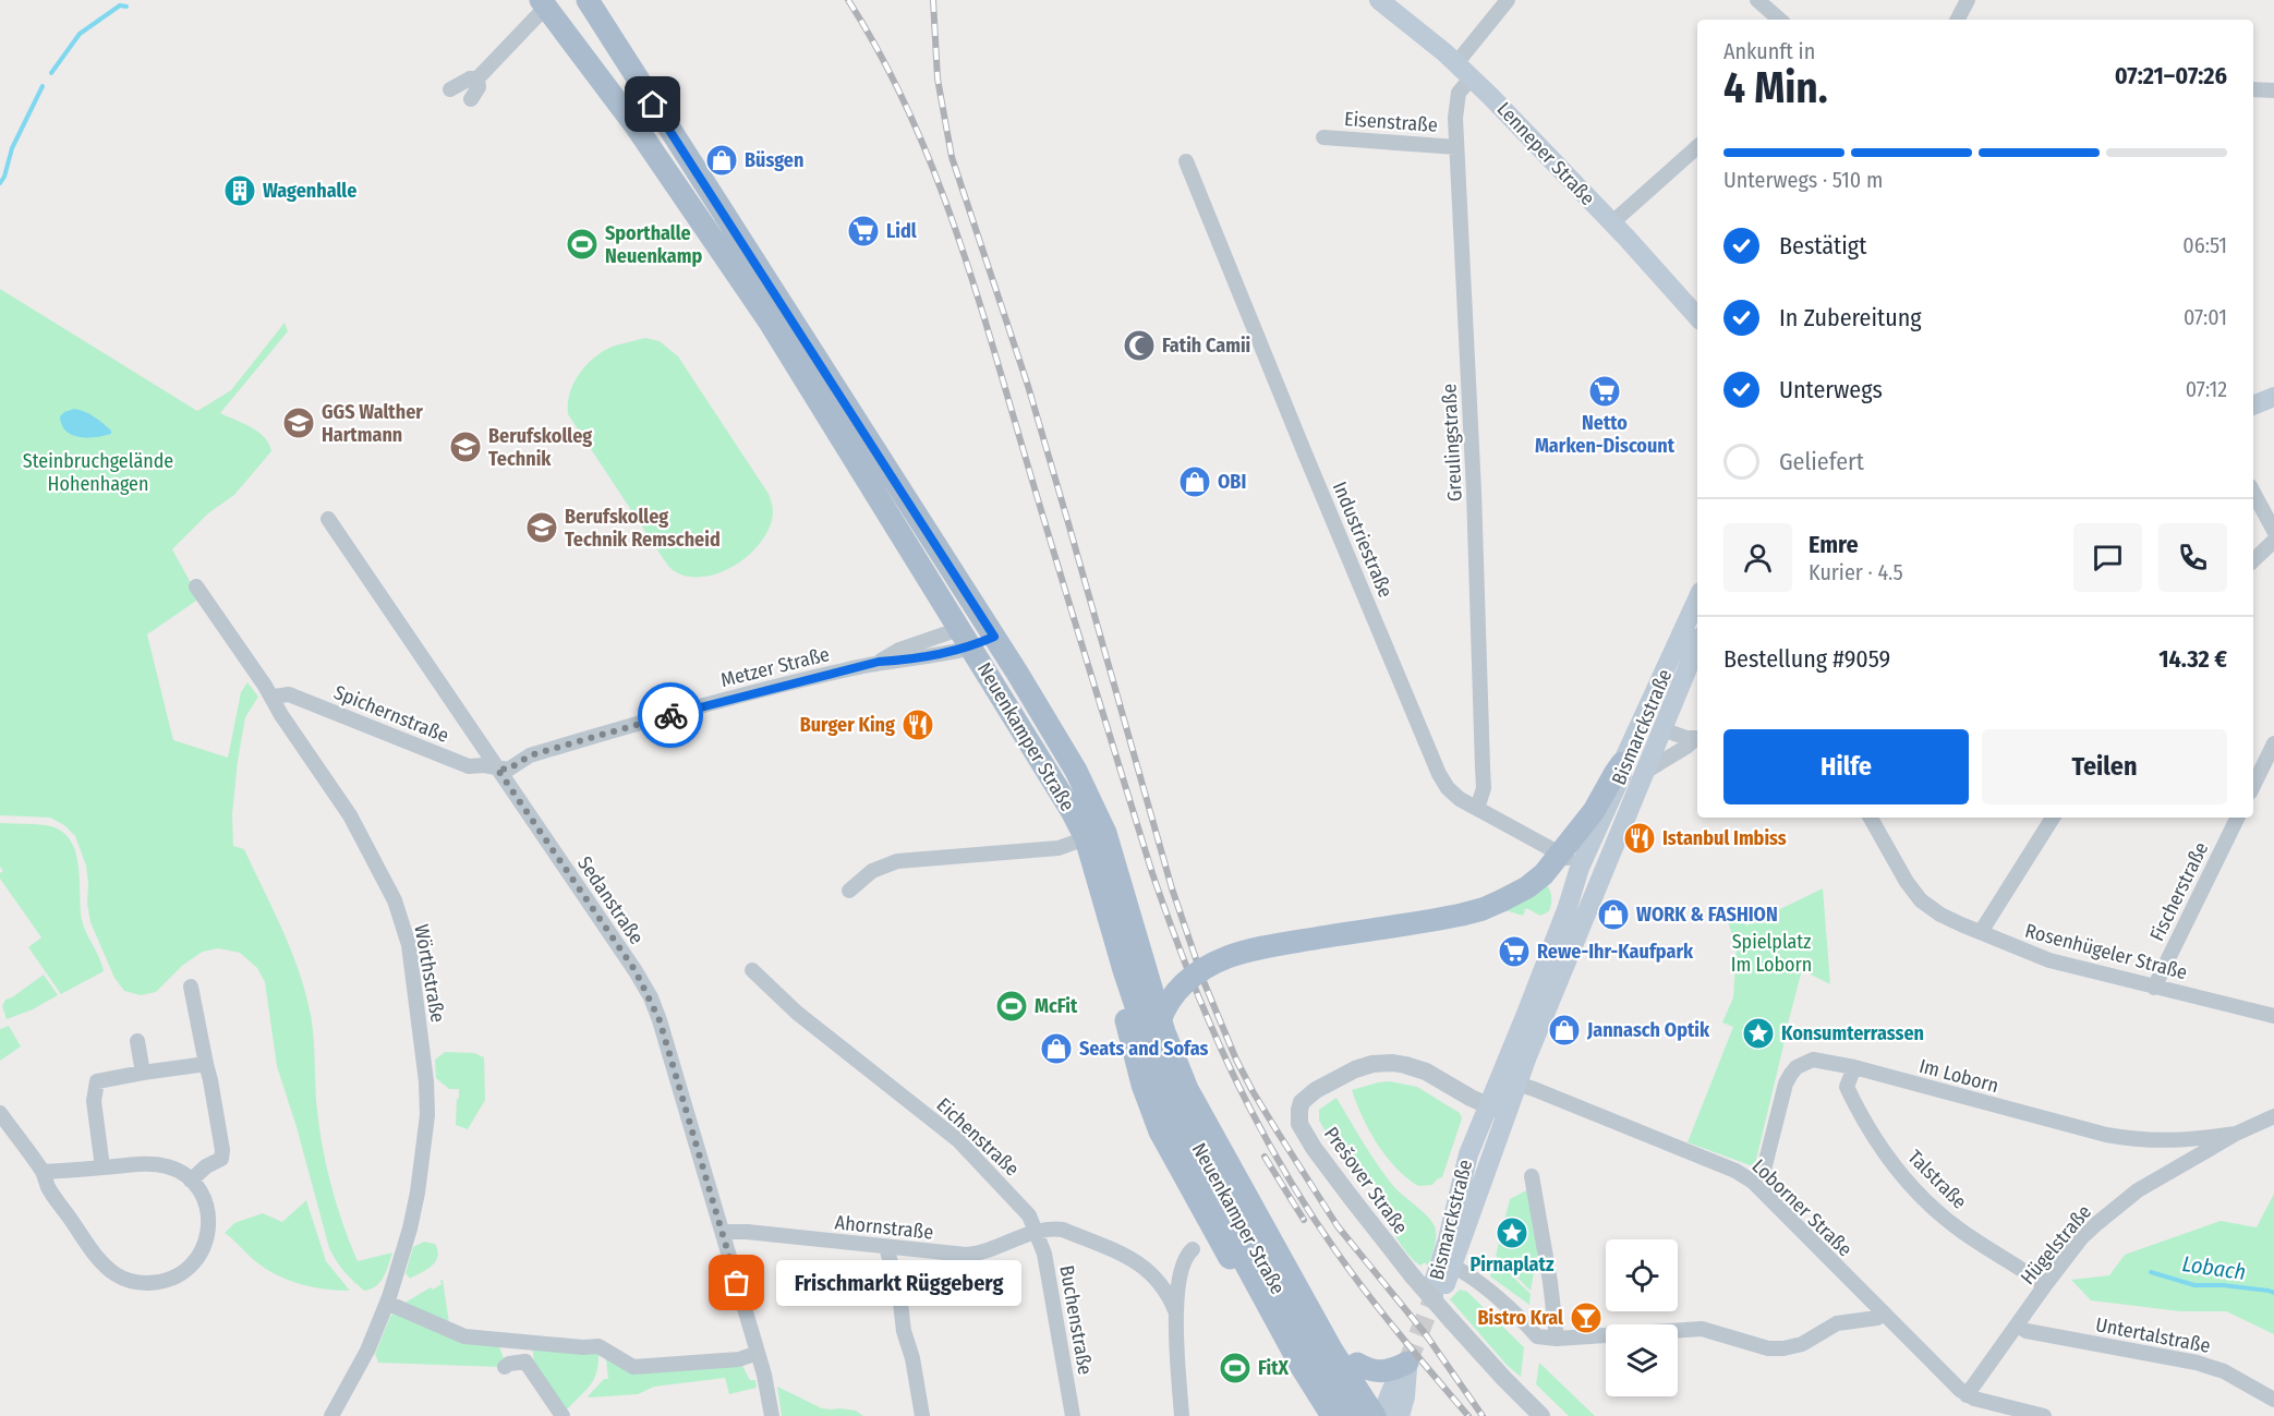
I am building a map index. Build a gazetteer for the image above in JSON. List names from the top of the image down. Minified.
{"streets":{"main road":["Lenneper Straße","Bismarckstraße","Neuenkamper Straße"],"street":["Eisenstraße","Greulingstraße","Industriestraße","Metzer Straße","Spichernstraße","Fischerstraße","Sedanstraße","Rosenhügeler Straße","Wörthstraße","Im Loborn","Eichenstraße","Talstraße","Prešover Straße","Loborner Straße","Ahornstraße","Hügelstraße","Buchenstraße","Untertalstraße"]},"crossings":[["Eisenstraße","Greulingstraße"],["Lenneper Straße","Greulingstraße"],["Greulingstraße","Industriestraße"],["Industriestraße","Bismarckstraße"],["Metzer Straße","Spichernstraße"],["Metzer Straße","Neuenkamper Straße"],["Metzer Straße","Sedanstraße"],["Spichernstraße","Sedanstraße"],["Spichernstraße","Wörthstraße"],["Bismarckstraße","Prešover Straße"],["Bismarckstraße","Loborner Straße"],["Fischerstraße","Rosenhügeler Straße"],["Sedanstraße","Ahornstraße"],["Im Loborn","Talstraße"],["Im Loborn","Loborner Straße"],["Im Loborn","Hügelstraße"],["Eichenstraße","Ahornstraße"],["Eichenstraße","Buchenstraße"],["Talstraße","Hügelstraße"],["Loborner Straße","Hügelstraße"],["Ahornstraße","Buchenstraße"],["Hügelstraße","Untertalstraße"]],"water":["Lobach"],"parks":["Steinbruchgelände Hohenhagen","Spielplatz Im Loborn"],"places":{"shop":["Büsgen","OBI","WORK & FASHION","Jannasch Optik","Seats and Sofas"],"building":["Wagenhalle"],"supermarket":["Lidl","Netto Marken-Discount","Rewe-Ihr-Kaufpark"],"sports":["Sporthalle Neuenkamp","McFit","FitX"],"mosque":["Fatih Camii"],"school or university":["GGS Walther Hartmann","Berufskolleg Technik","Berufskolleg Technik Remscheid"],"restaurant":["Burger King","Istanbul Imbiss"],"place":["Konsumterrassen","Pirnaplatz"],"other":["Frischmarkt Rüggeberg"],"bar":["Bistro Kral"]},"page":{"heading":["4 Min.","Ankunft in","07:21–07:26"],"panel":["Emre","Kurier · 4.5","Bestellung #9059","14.32 €"],"bar":"Unterwegs · 510 m","list":[["Bestätigt","06:51"],["In Zubereitung","07:01"],["Unterwegs","07:12"],"Geliefert"],"buttons":["Hilfe","Teilen"],"bubble":"Frischmarkt Rüggeberg"}}
